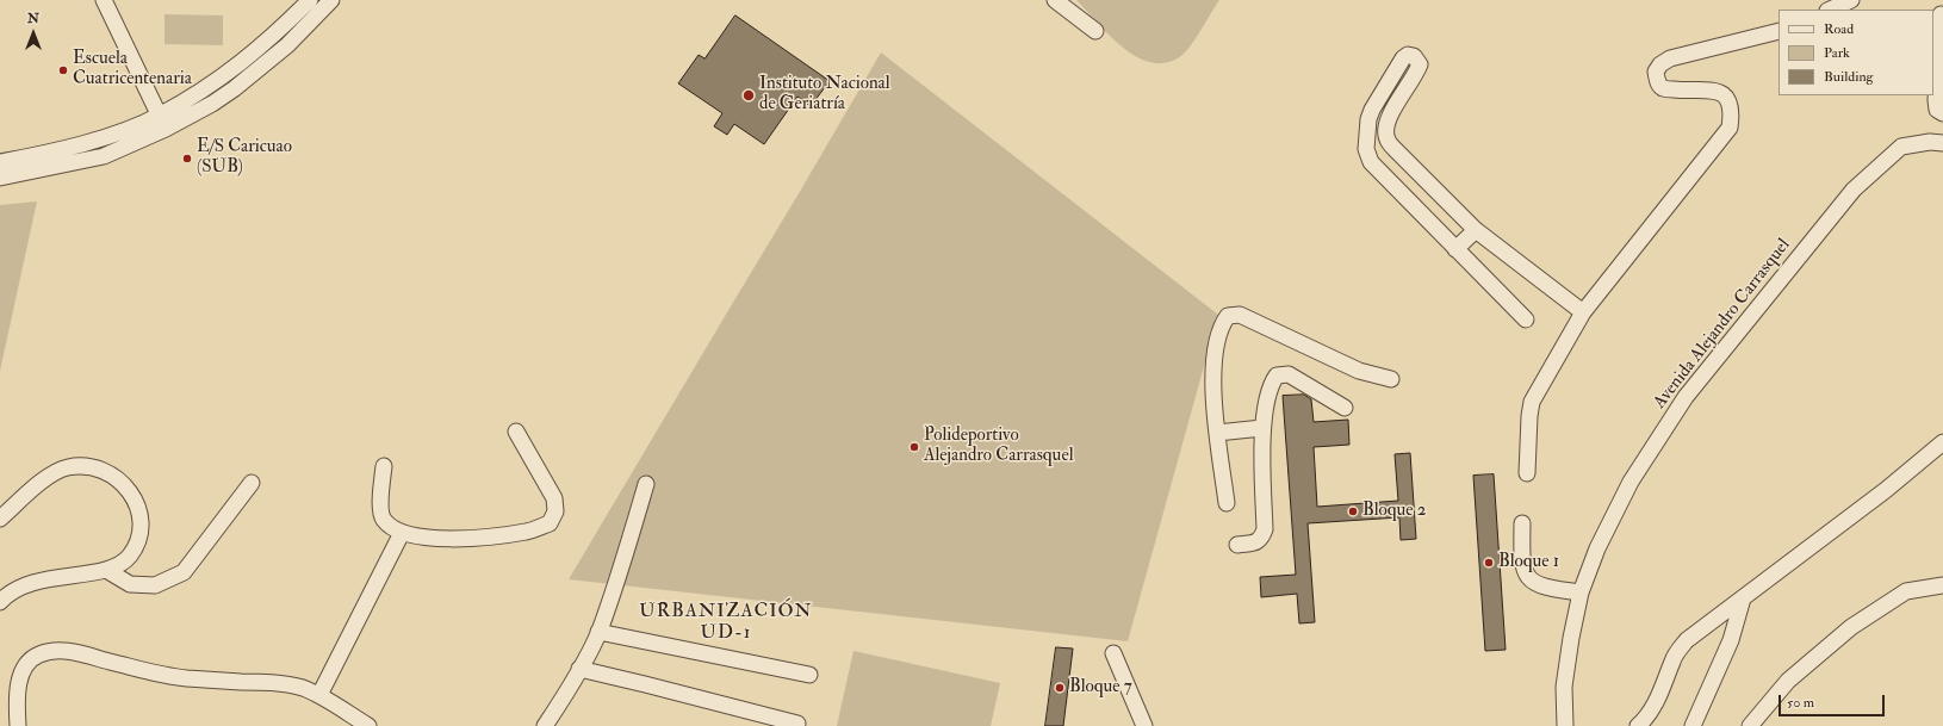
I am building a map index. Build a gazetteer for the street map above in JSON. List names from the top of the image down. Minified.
{"streets":{"street":["Avenida Alejandro Carrasquel"]},"districts":["URBANIZACIÓN UD-1"],"places":["Escuela Cuatricentenaria","Instituto Nacional de Geriatría","E/S Caricuao (SUB)","Polideportivo Alejandro Carrasquel","Bloque 2","Bloque 1","Bloque 7"],"legend":["Road","Park","Building"],"scale_bar":"50 m","north":"top"}
